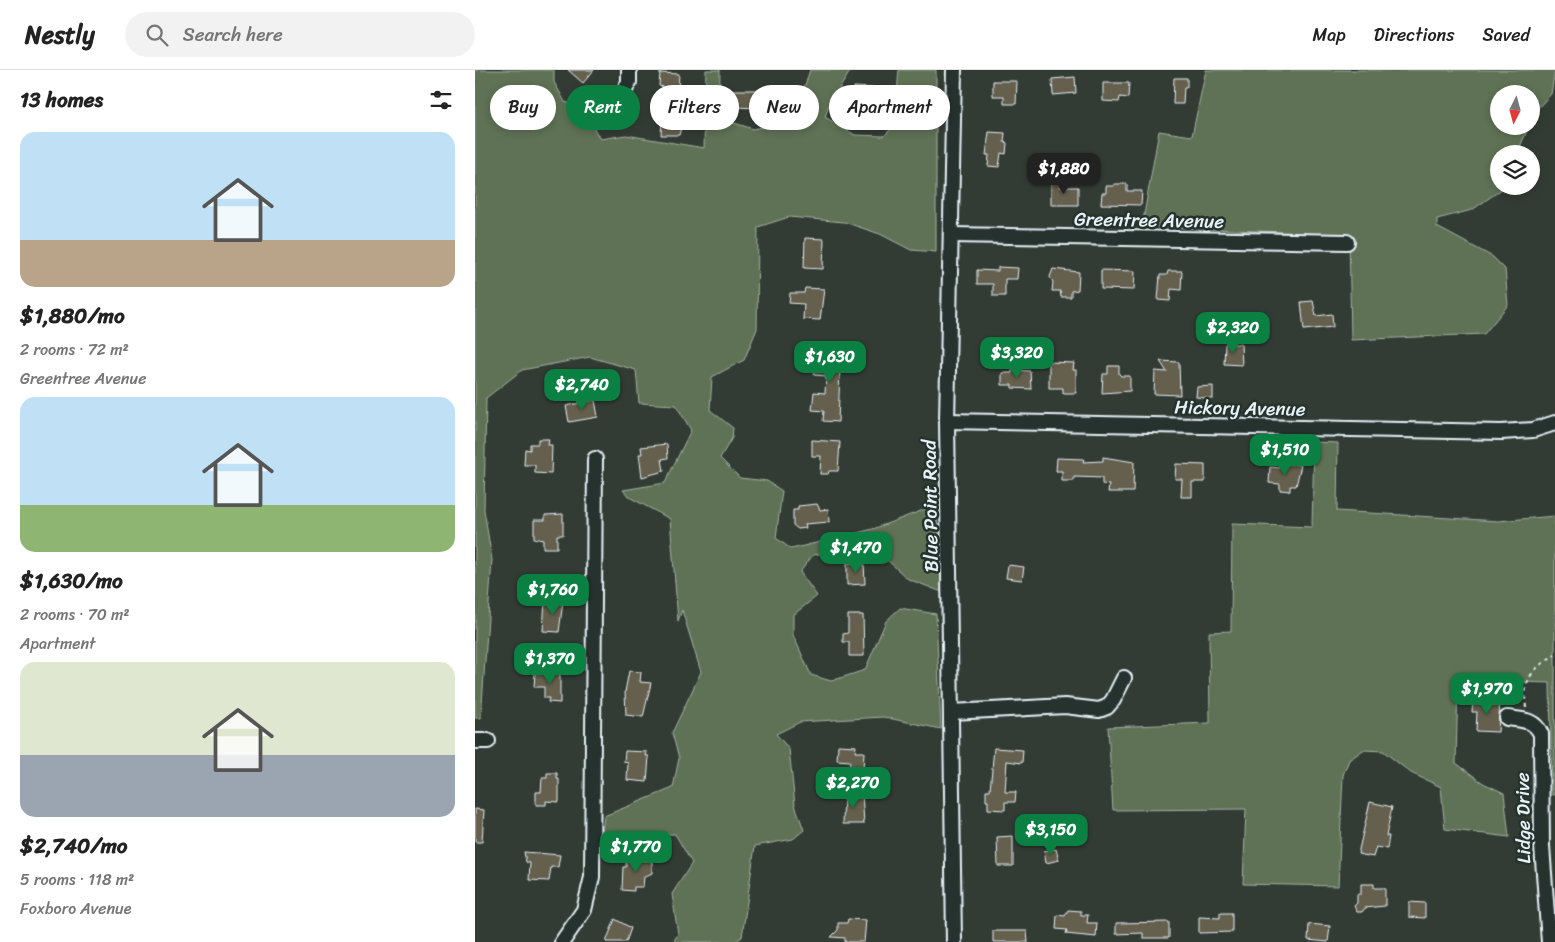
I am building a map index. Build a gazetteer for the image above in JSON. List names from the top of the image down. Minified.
{"streets":{"street":["Greentree Avenue","Hickory Avenue","Blue Point Road","Lidge Drive"]},"crossings":[["Greentree Avenue","Blue Point Road"],["Hickory Avenue","Blue Point Road"]],"north":"bottom","page":{"header":"Nestly","search":"Search here","nav":["Map","Directions","Saved"],"heading":"13 homes","chip":["Buy","Rent","Filters","New","Apartment"],"list":[{"name":"$1,880/mo","note":"2 rooms · 72 m² · Greentree Avenue"},{"name":"$1,630/mo","note":"2 rooms · 70 m² · Apartment"},{"name":"$2,740/mo","note":"5 rooms · 118 m² · Foxboro Avenue"}],"price":["$1,880","$2,320","$3,320","$1,630","$2,740","$1,510","$1,470","$1,760","$1,370","$1,970","$2,270","$3,150","$1,770"]}}
